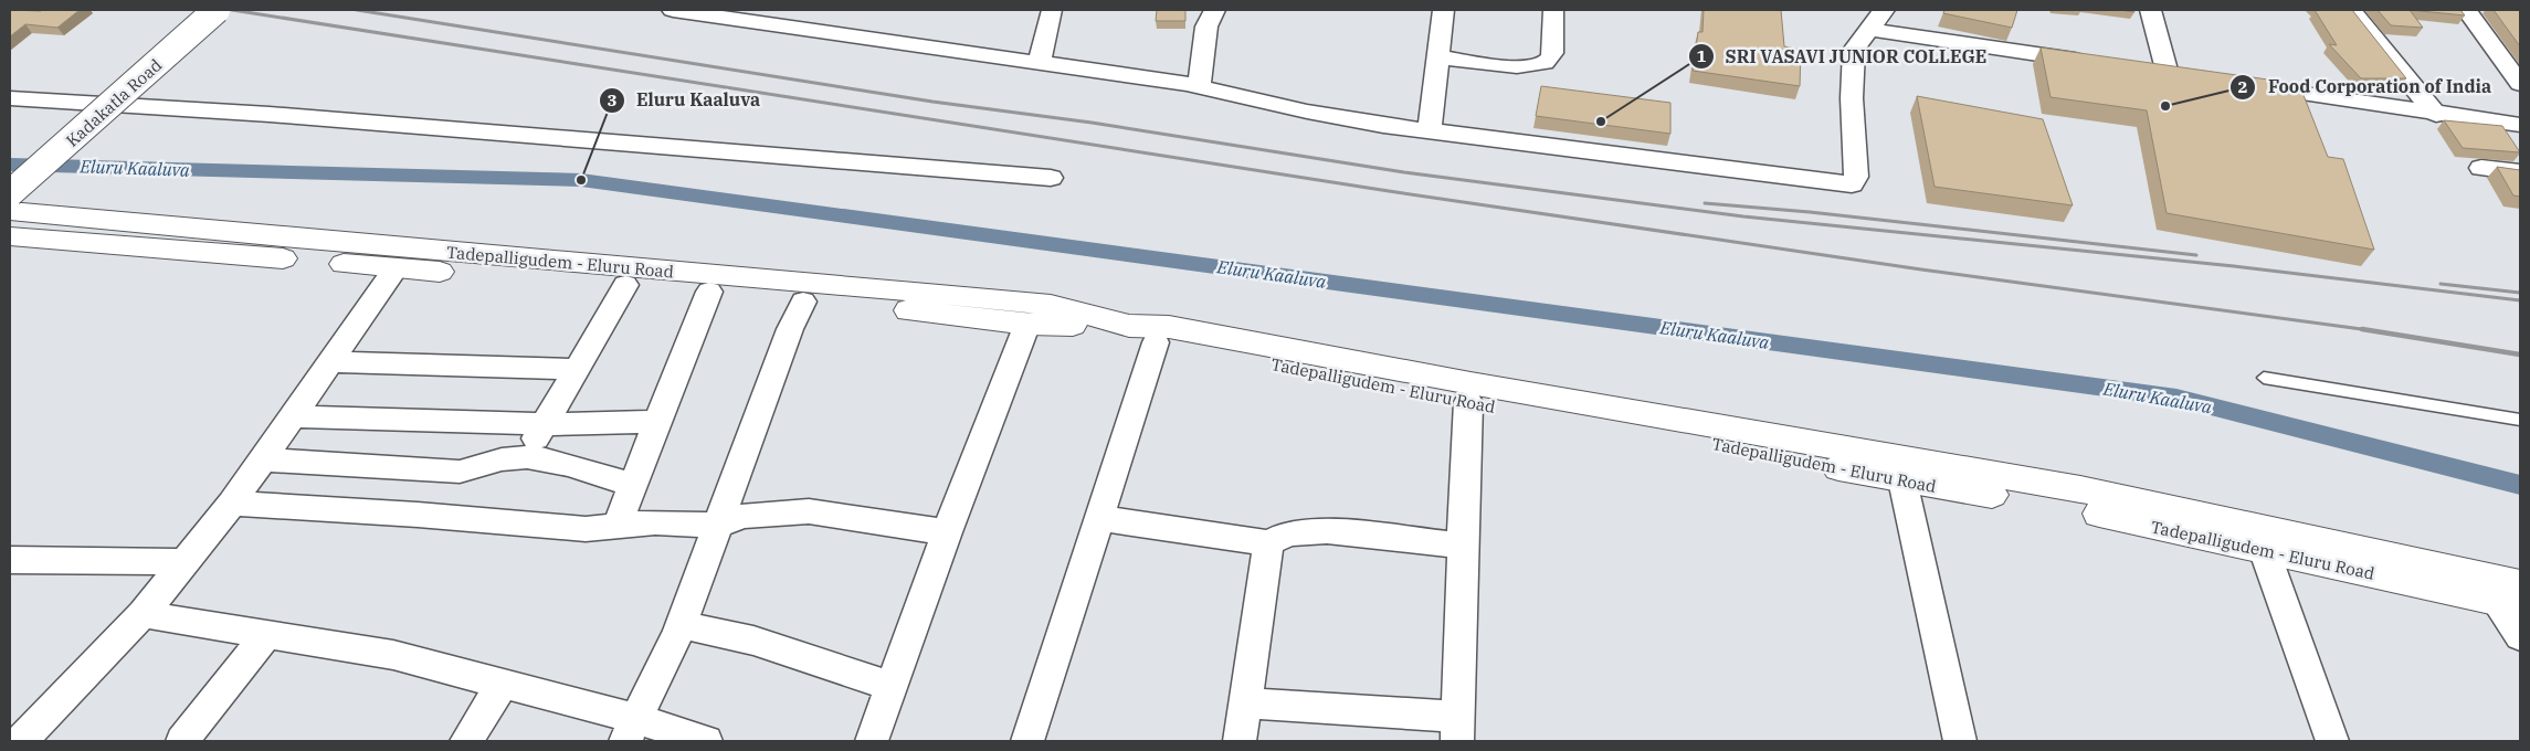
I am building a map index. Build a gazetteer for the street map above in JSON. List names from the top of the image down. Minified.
{"streets":{"main road":["Kadakatla Road","Tadepalligudem - Eluru Road"]},"water":["Eluru Kaaluva"],"places":["Food Corporation of India","SRI VASAVI JUNIOR COLLEGE","Eluru Kaaluva"]}
